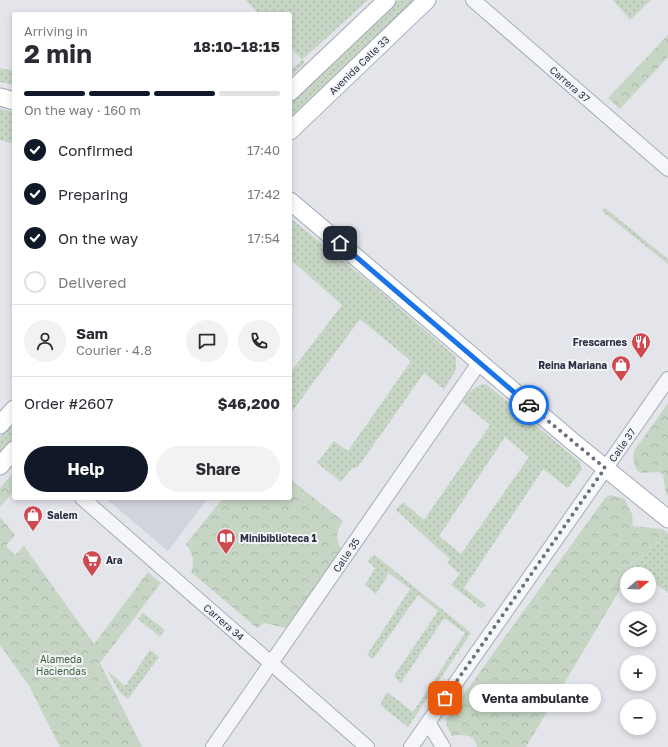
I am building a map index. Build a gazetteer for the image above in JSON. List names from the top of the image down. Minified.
{"streets":{"main road":["Avenida Calle 33"],"street":["Carrera 37","Calle 37","Calle 35","Carrera 34"]},"crossings":[["Calle 35","Carrera 34"]],"parks":["Alameda Haciendas"],"places":{"restaurant":["Frescarnes"],"shop":["Reina Mariana","Salem"],"library":["Minibiblioteca 1"],"supermarket":["Ara"],"other":["Venta ambulante"]},"north":"right","page":{"heading":["2 min","Arriving in","18:10–18:15"],"panel":["Sam","Courier · 4.8","Order #2607","$46,200"],"bar":"On the way · 160 m","list":[["Confirmed","17:40"],["Preparing","17:42"],["On the way","17:54"],"Delivered"],"buttons":["Help","Share"],"map_buttons":["+","−"],"bubble":"Venta ambulante"}}
